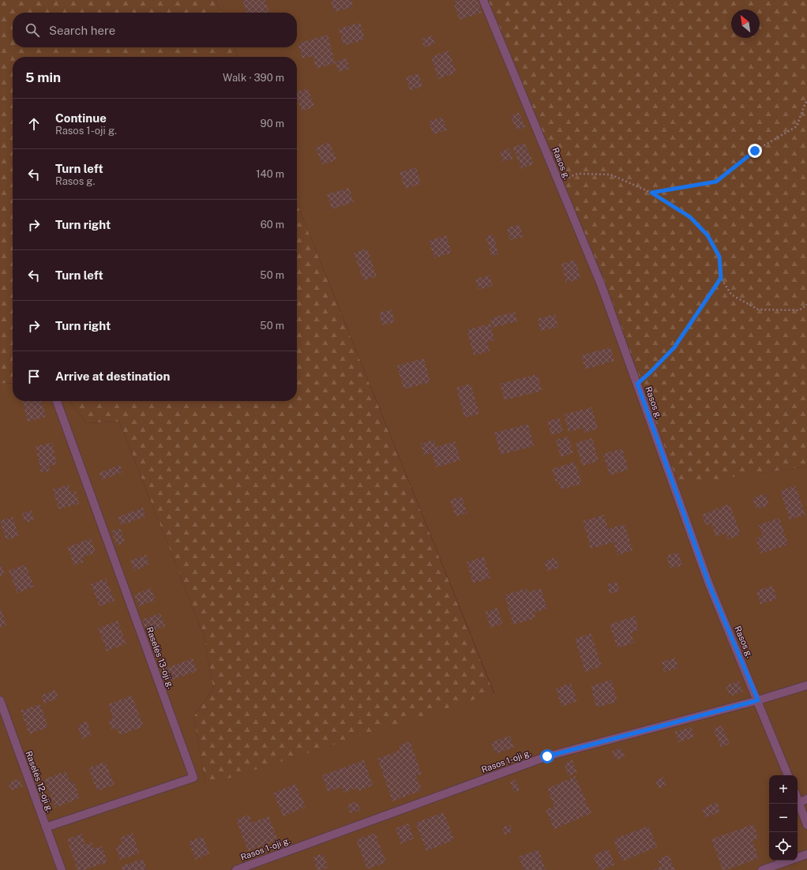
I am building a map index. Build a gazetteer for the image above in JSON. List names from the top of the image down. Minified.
{"streets":{"street":["Rasos g.","Raselės 13-oji g.","Rasos 1-oji g.","Raselės 12-oji g."]},"crossings":[["Rasos g.","Rasos 1-oji g."],["Raselės 13-oji g.","Raselės 12-oji g."]],"north":"top left","page":{"search":"Search here","heading":["5 min","Walk · 390 m"],"list":[["Continue","Rasos 1-oji g.","90 m"],["Turn left","Rasos g.","140 m"],["Turn right","60 m"],["Turn left","50 m"],["Turn right","50 m"],"Arrive at destination"],"map_buttons":["+","−"]}}
